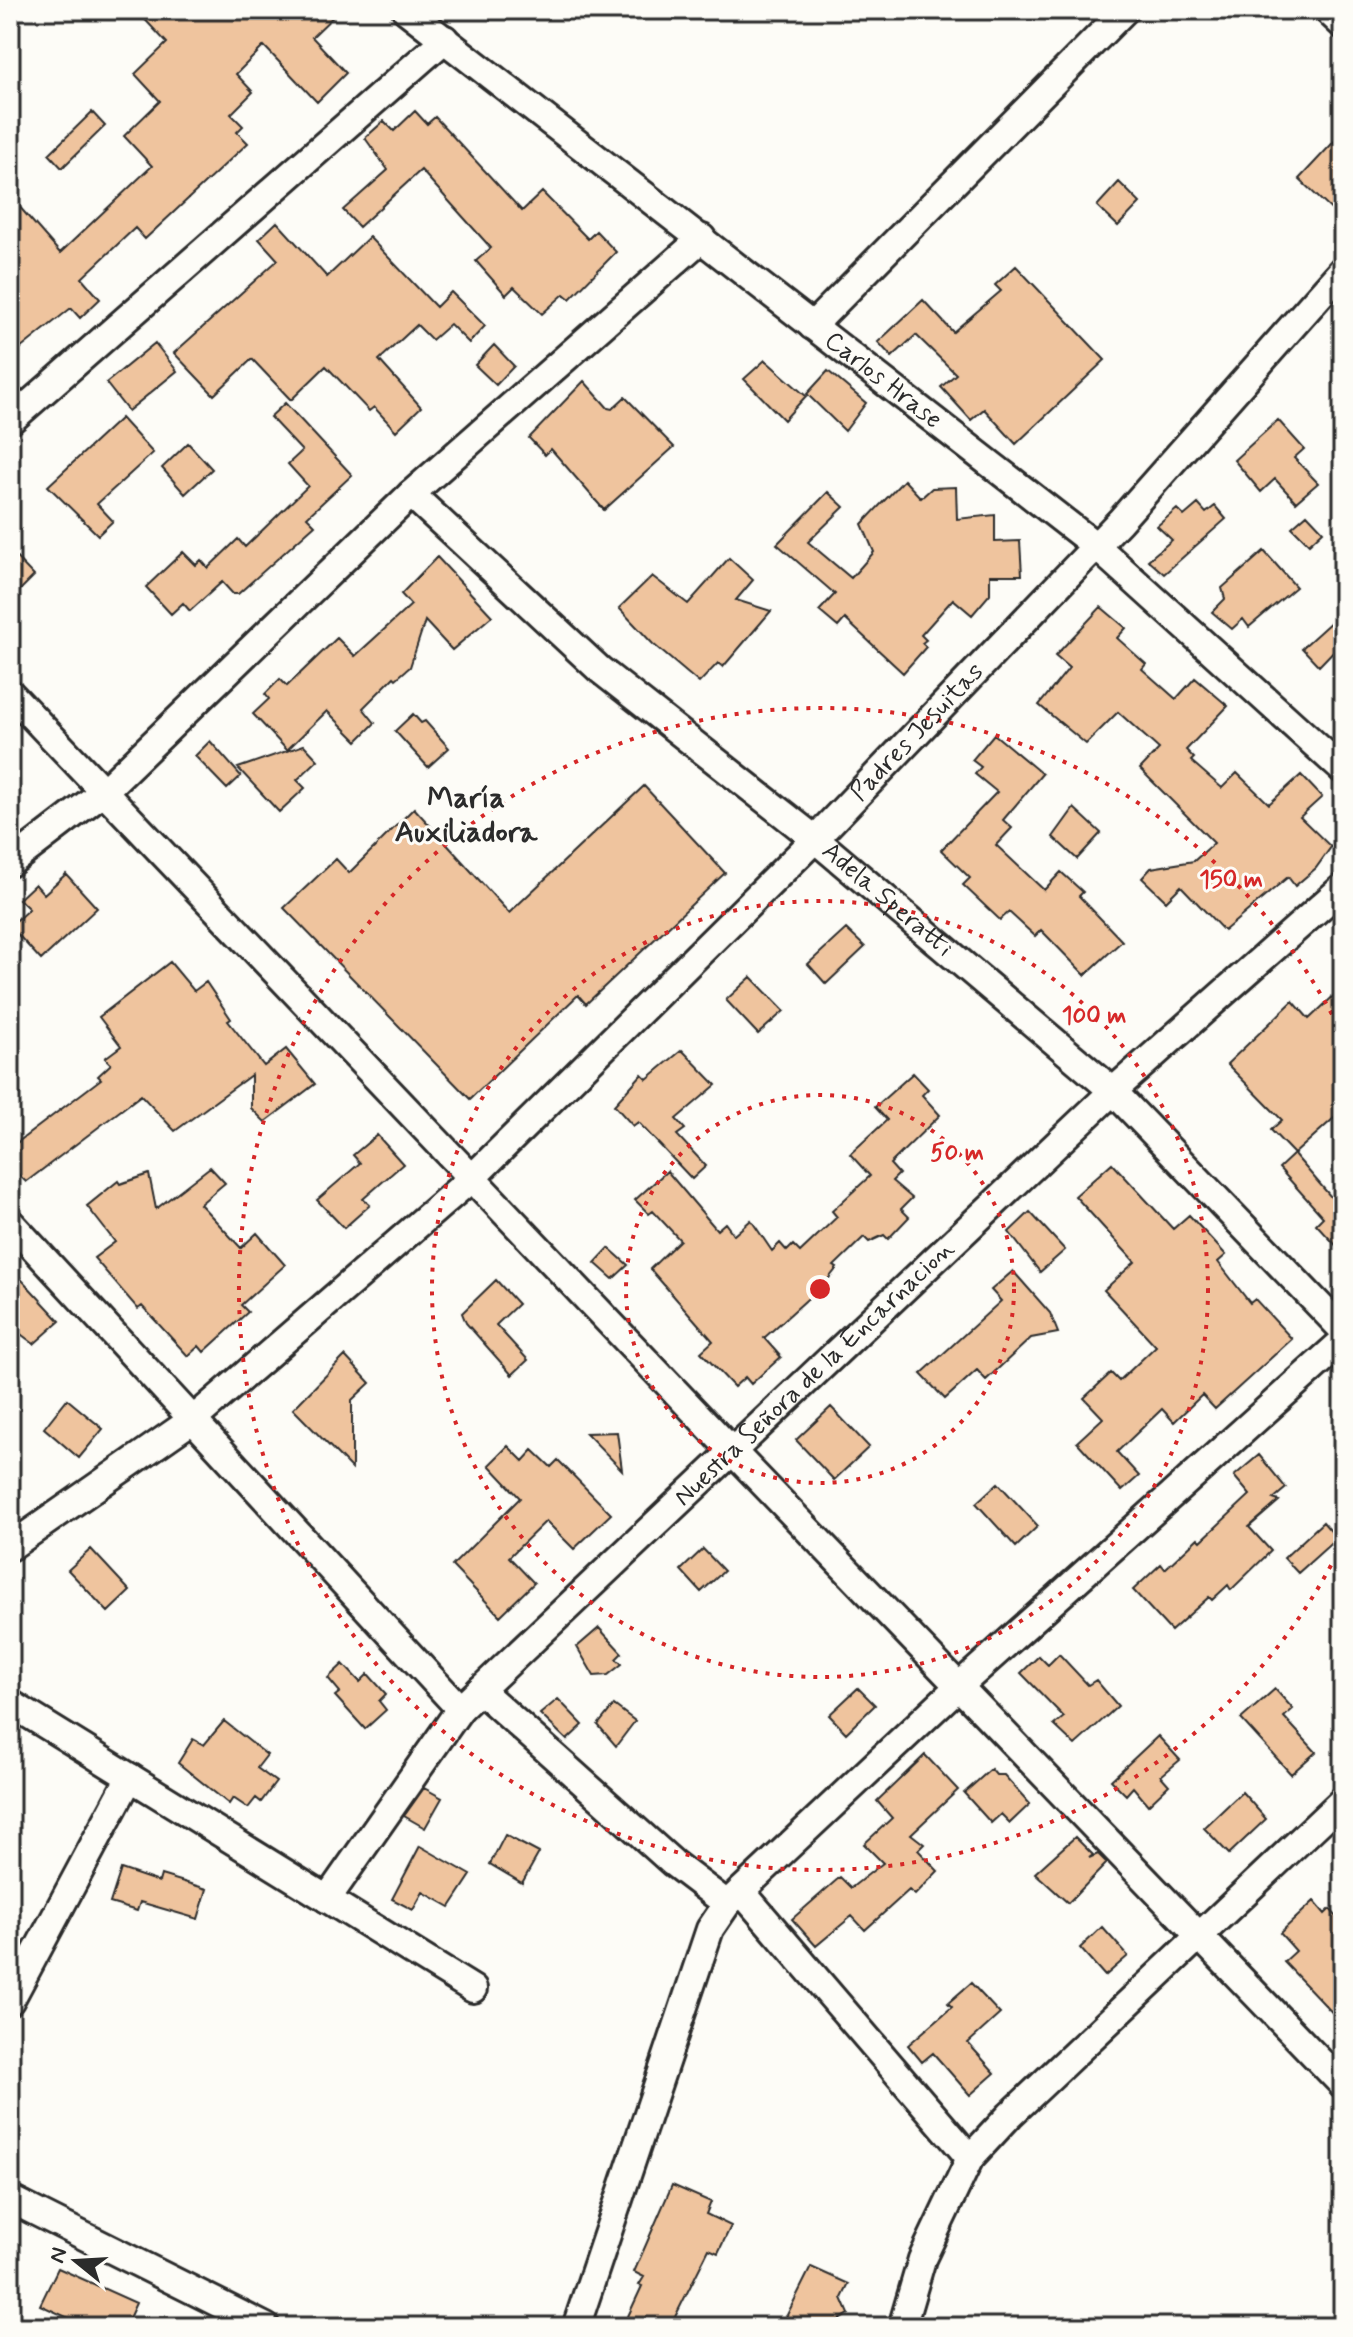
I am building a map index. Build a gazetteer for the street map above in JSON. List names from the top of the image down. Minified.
{"streets":{"street":["Carlos Hrase","Padres Jesuitas","Adela Speratti","Nuestra Señora de la Encarnacion"]},"crossings":[["Carlos Hrase","Padres Jesuitas"],["Padres Jesuitas","Adela Speratti"],["Adela Speratti","Nuestra Señora de la Encarnacion"]],"districts":["María Auxiliadora"],"north":"left","rings":["150 m","100 m","50 m"]}
